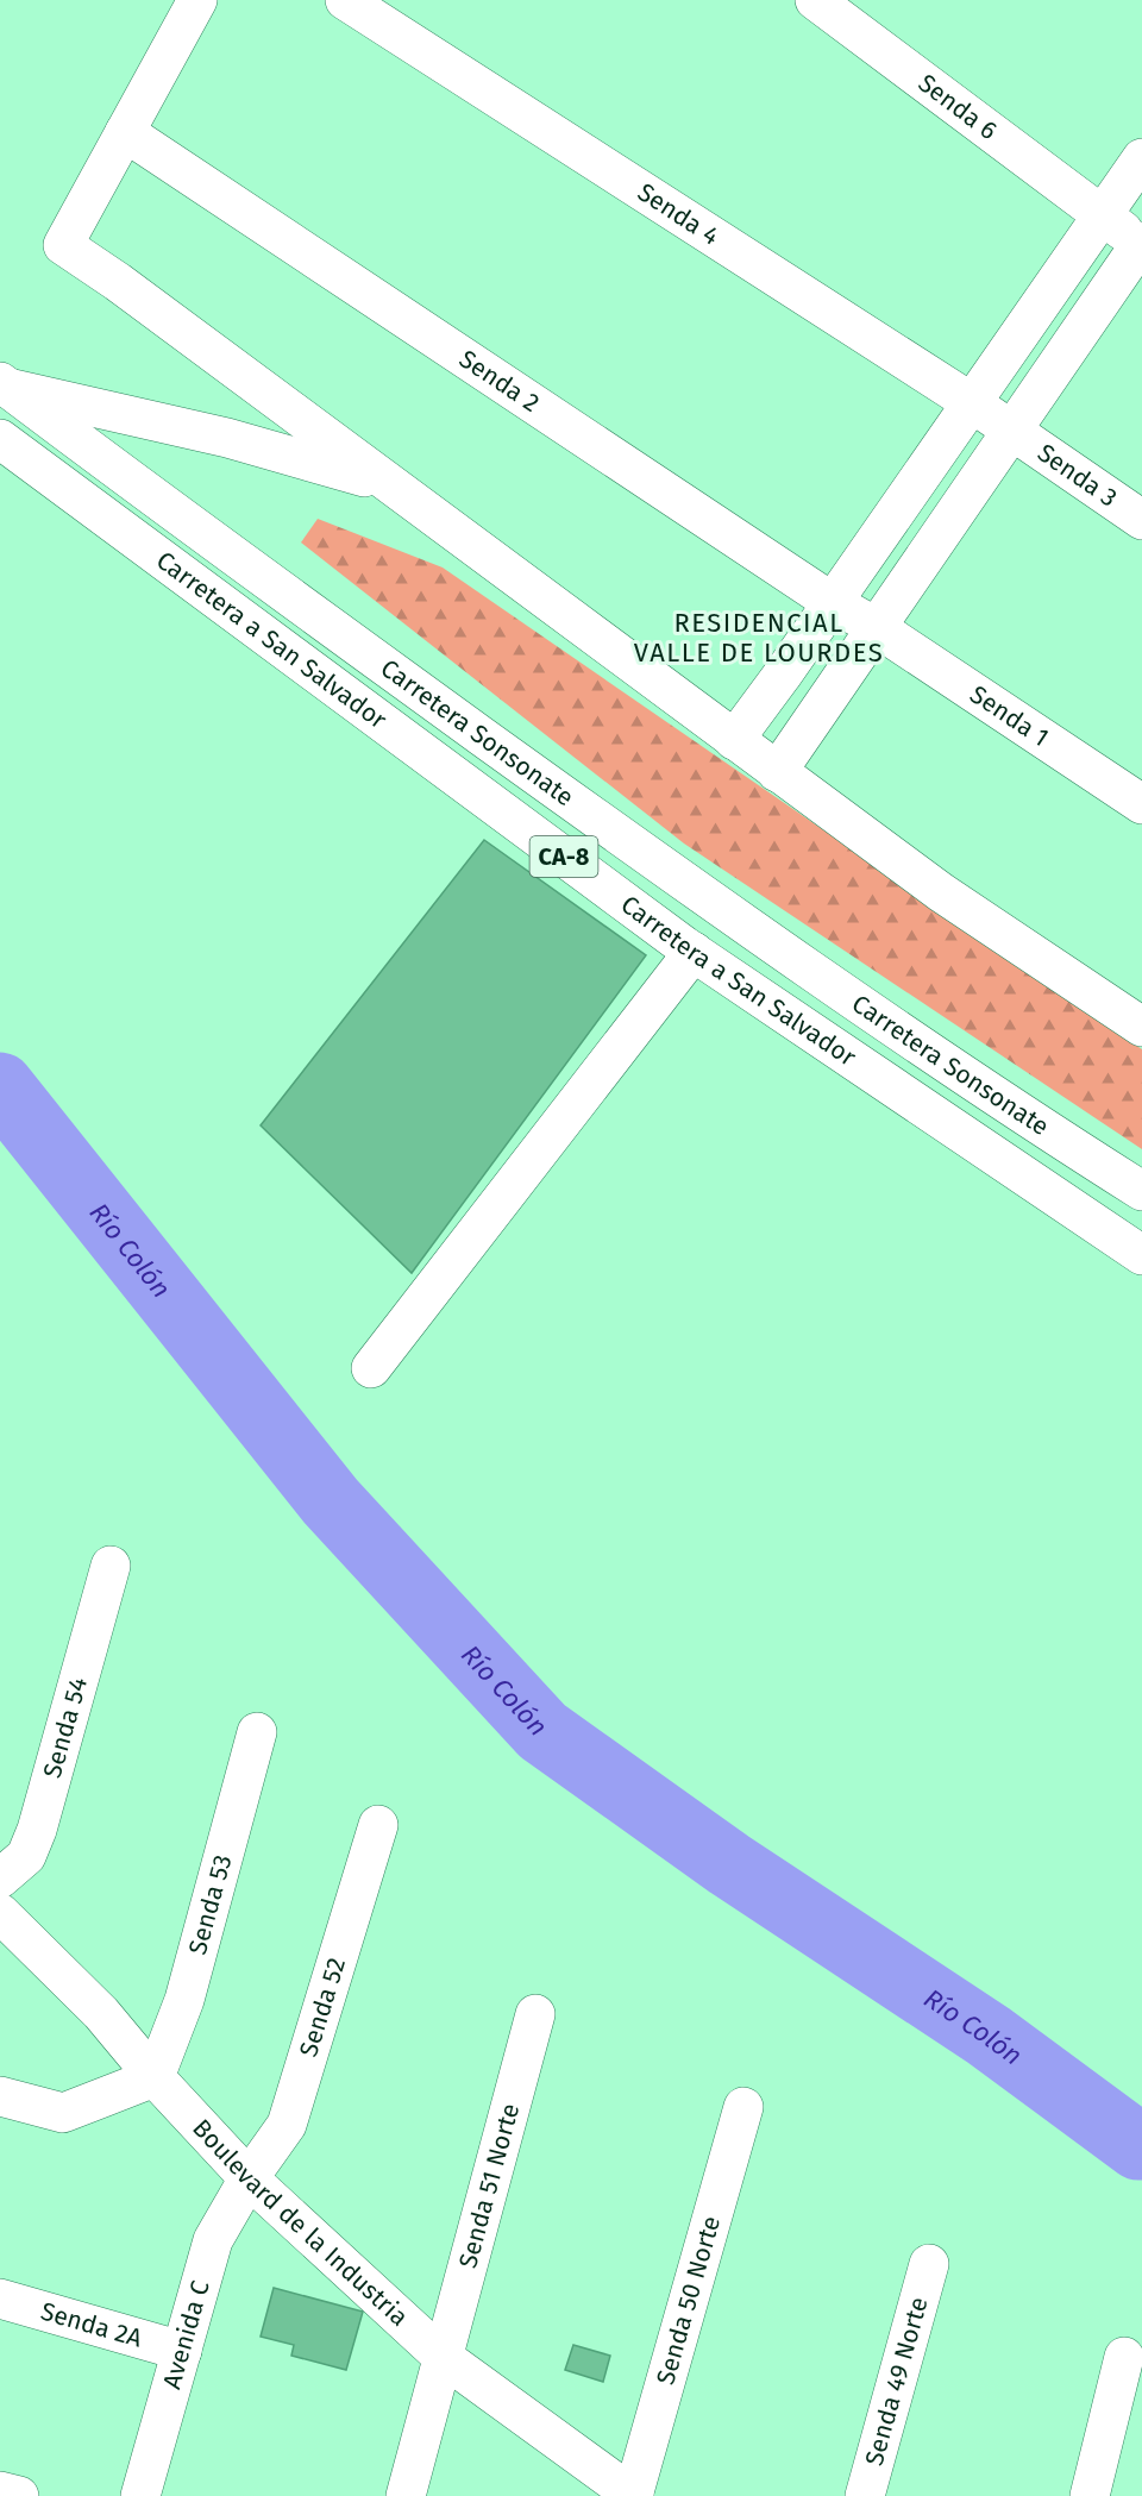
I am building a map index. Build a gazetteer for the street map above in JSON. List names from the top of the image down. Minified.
{"streets":{"main road":["Senda 6","Senda 4","Senda 2","Senda 3","Carretera a San Salvador","Senda 1","Carretera Sonsonate","CA-8","Senda 54","Senda 53","Senda 52","Senda 51 Norte","Boulevard de la Industria","Senda 50 Norte","Senda 2A","Avenida C","Senda 49 Norte"]},"crossings":[["Senda 4","Senda 3"],["Senda 2","Senda 1"],["Senda 53","Boulevard de la Industria"],["Senda 52","Boulevard de la Industria"],["Senda 52","Avenida C"],["Senda 51 Norte","Boulevard de la Industria"],["Boulevard de la Industria","Senda 50 Norte"],["Boulevard de la Industria","Avenida C"],["Senda 2A","Avenida C"]],"districts":["RESIDENCIAL VALLE DE LOURDES"],"water":["Río Colón"]}
